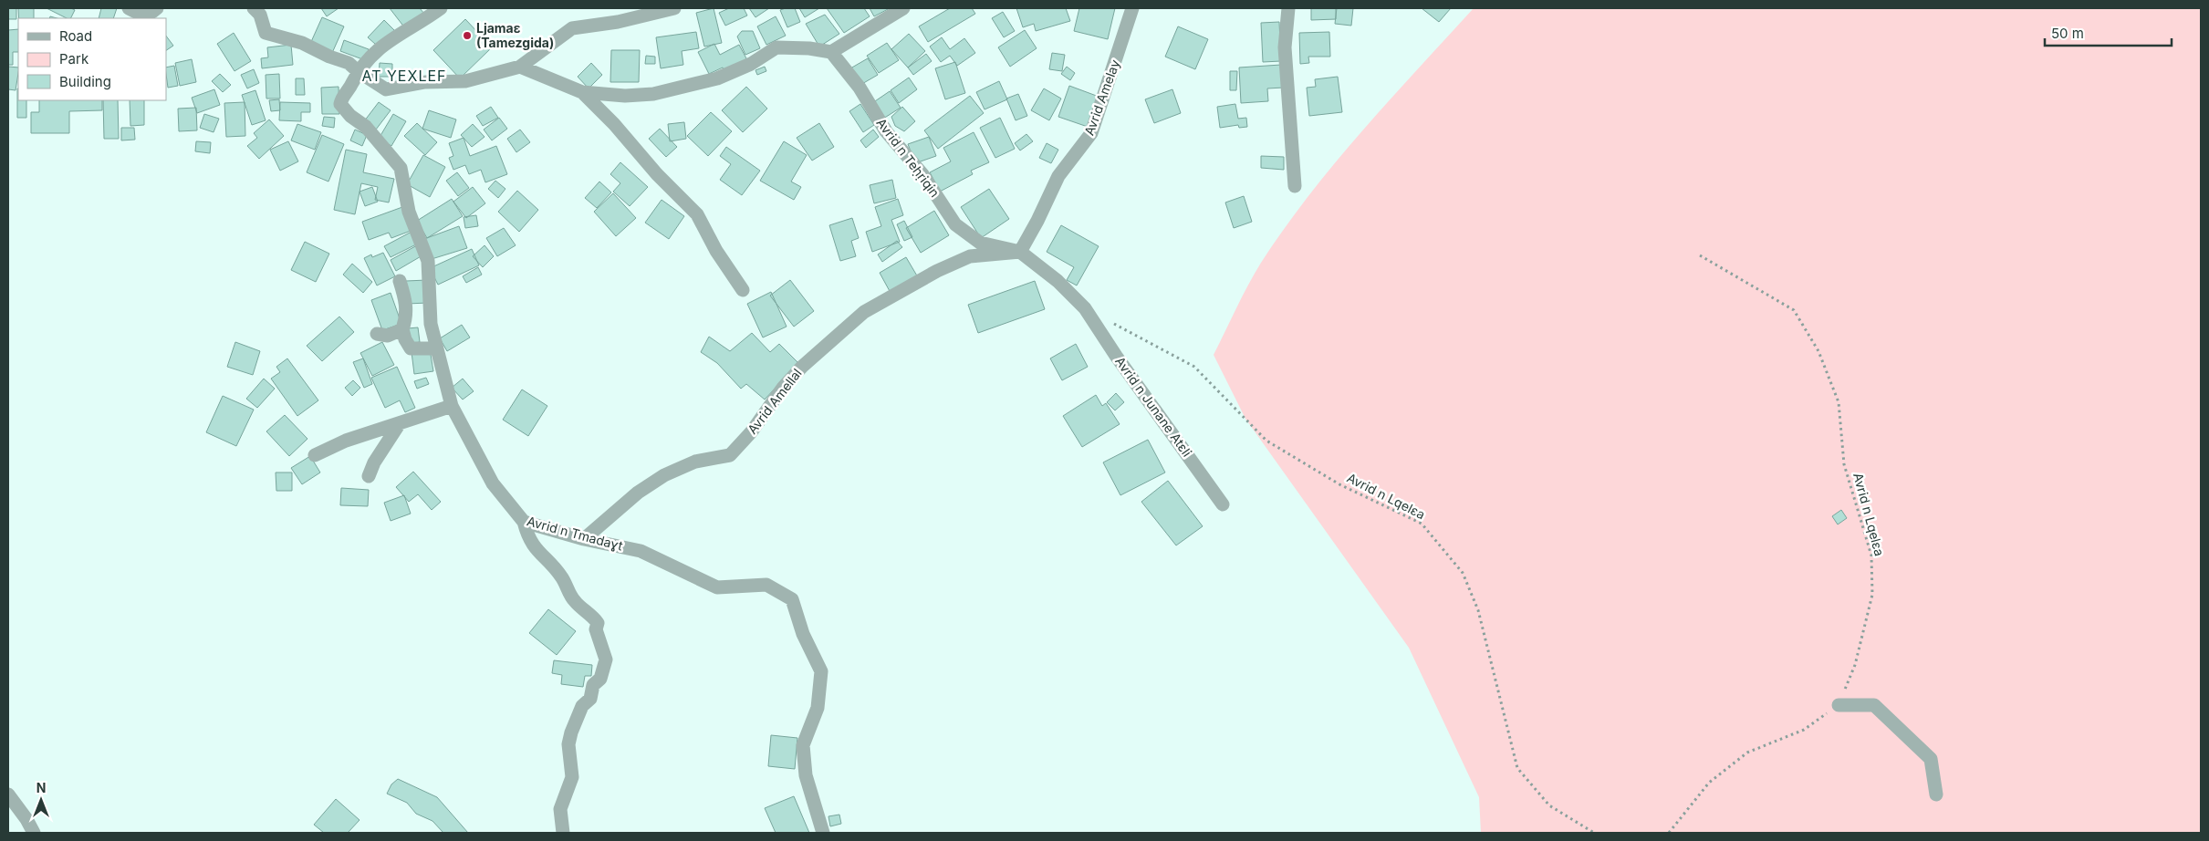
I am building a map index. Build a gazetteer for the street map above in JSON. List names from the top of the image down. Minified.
{"streets":{"street":["Avrid Amelay","Avrid n Teḥṛiqin","Avrid Amellal","Avrid n Junane Atɛli","Avrid n Tmadaɣt"],"path":["Avrid n Lqelɛa"]},"crossings":[["Avrid Amelay","Avrid n Teḥṛiqin"],["Avrid Amelay","Avrid Amellal"],["Avrid n Teḥṛiqin","Avrid Amellal"],["Avrid n Teḥṛiqin","Avrid n Junane Atɛli"],["Avrid Amellal","Avrid n Tmadaɣt"]],"districts":["AT YEXLEF"],"places":["Ljamaɛ (Tamezgida)"],"legend":["Road","Park","Building"],"scale_bar":"50 m","north":"top"}
